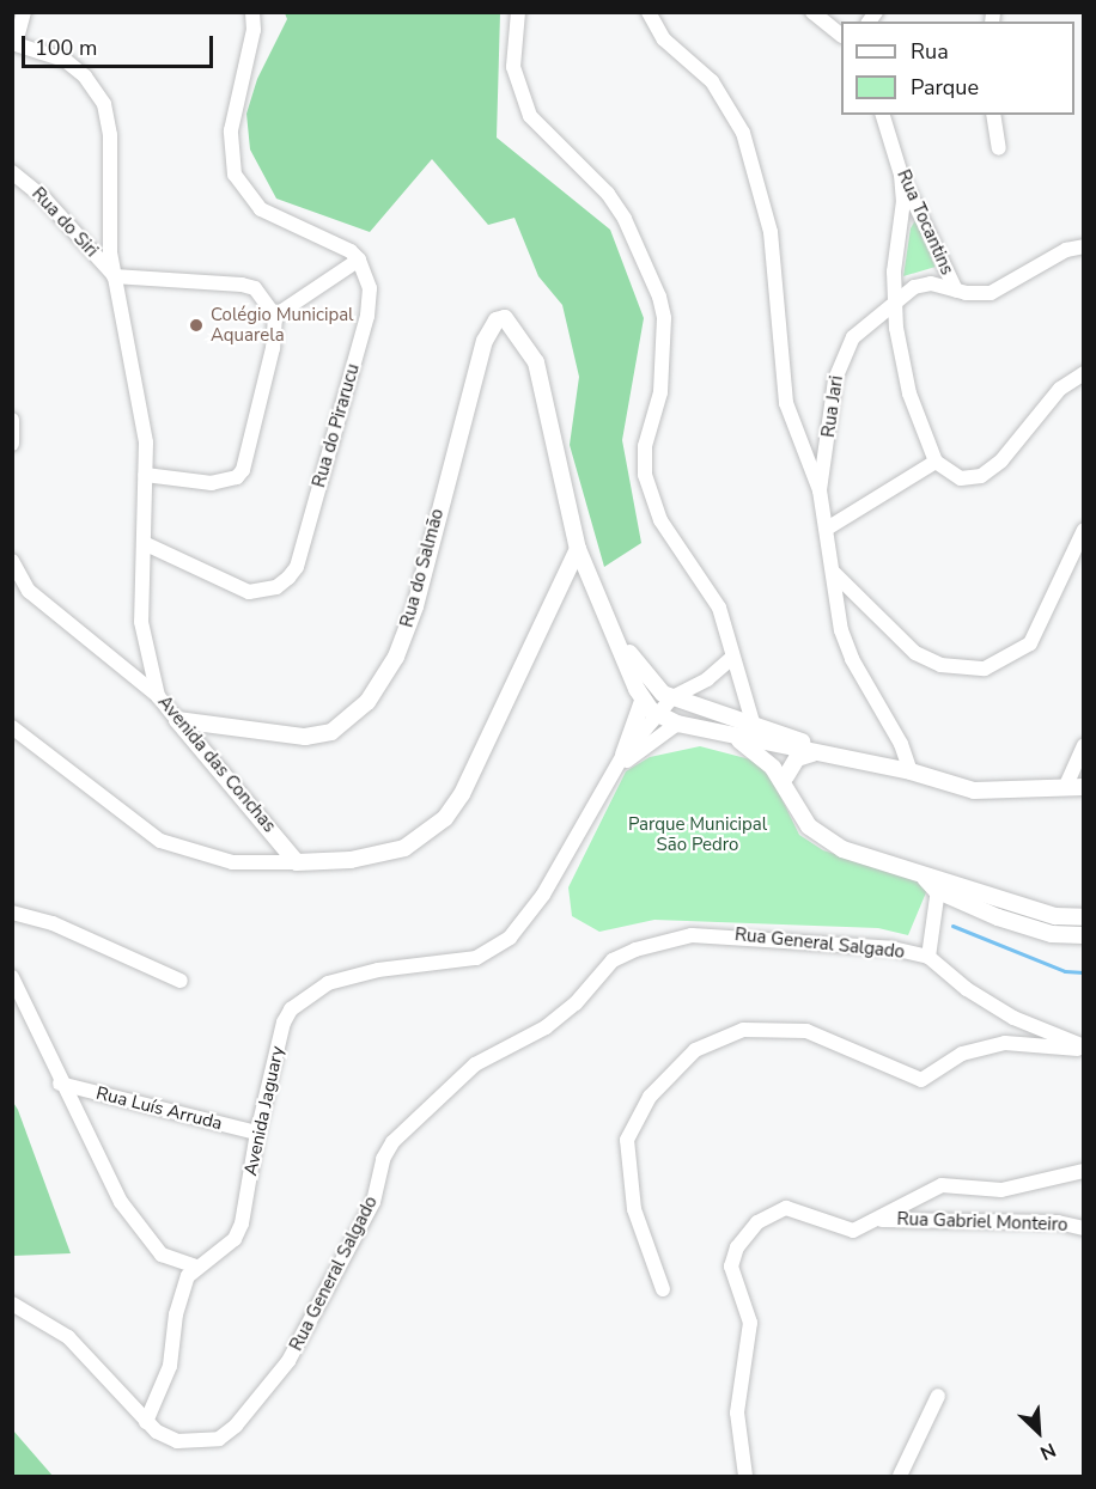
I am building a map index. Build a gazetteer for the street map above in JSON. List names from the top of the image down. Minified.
{"streets":{"street":["Rua do Siri","Rua Tocantins","Rua Jari","Rua do Pirarucu","Rua do Salmão","Avenida das Conchas","Rua General Salgado","Rua Luís Arruda","Avenida Jaguary","Rua Gabriel Monteiro"]},"crossings":[["Rua do Siri","Avenida das Conchas"],["Rua Tocantins","Rua Jari"],["Rua do Pirarucu","Avenida das Conchas"],["Rua do Salmão","Avenida das Conchas"],["Rua Luís Arruda","Avenida Jaguary"]],"parks":["Parque Municipal São Pedro"],"places":["Colégio Municipal Aquarela"],"legend":["Rua","Parque"],"scale_bar":"100 m","north":"bottom right"}
